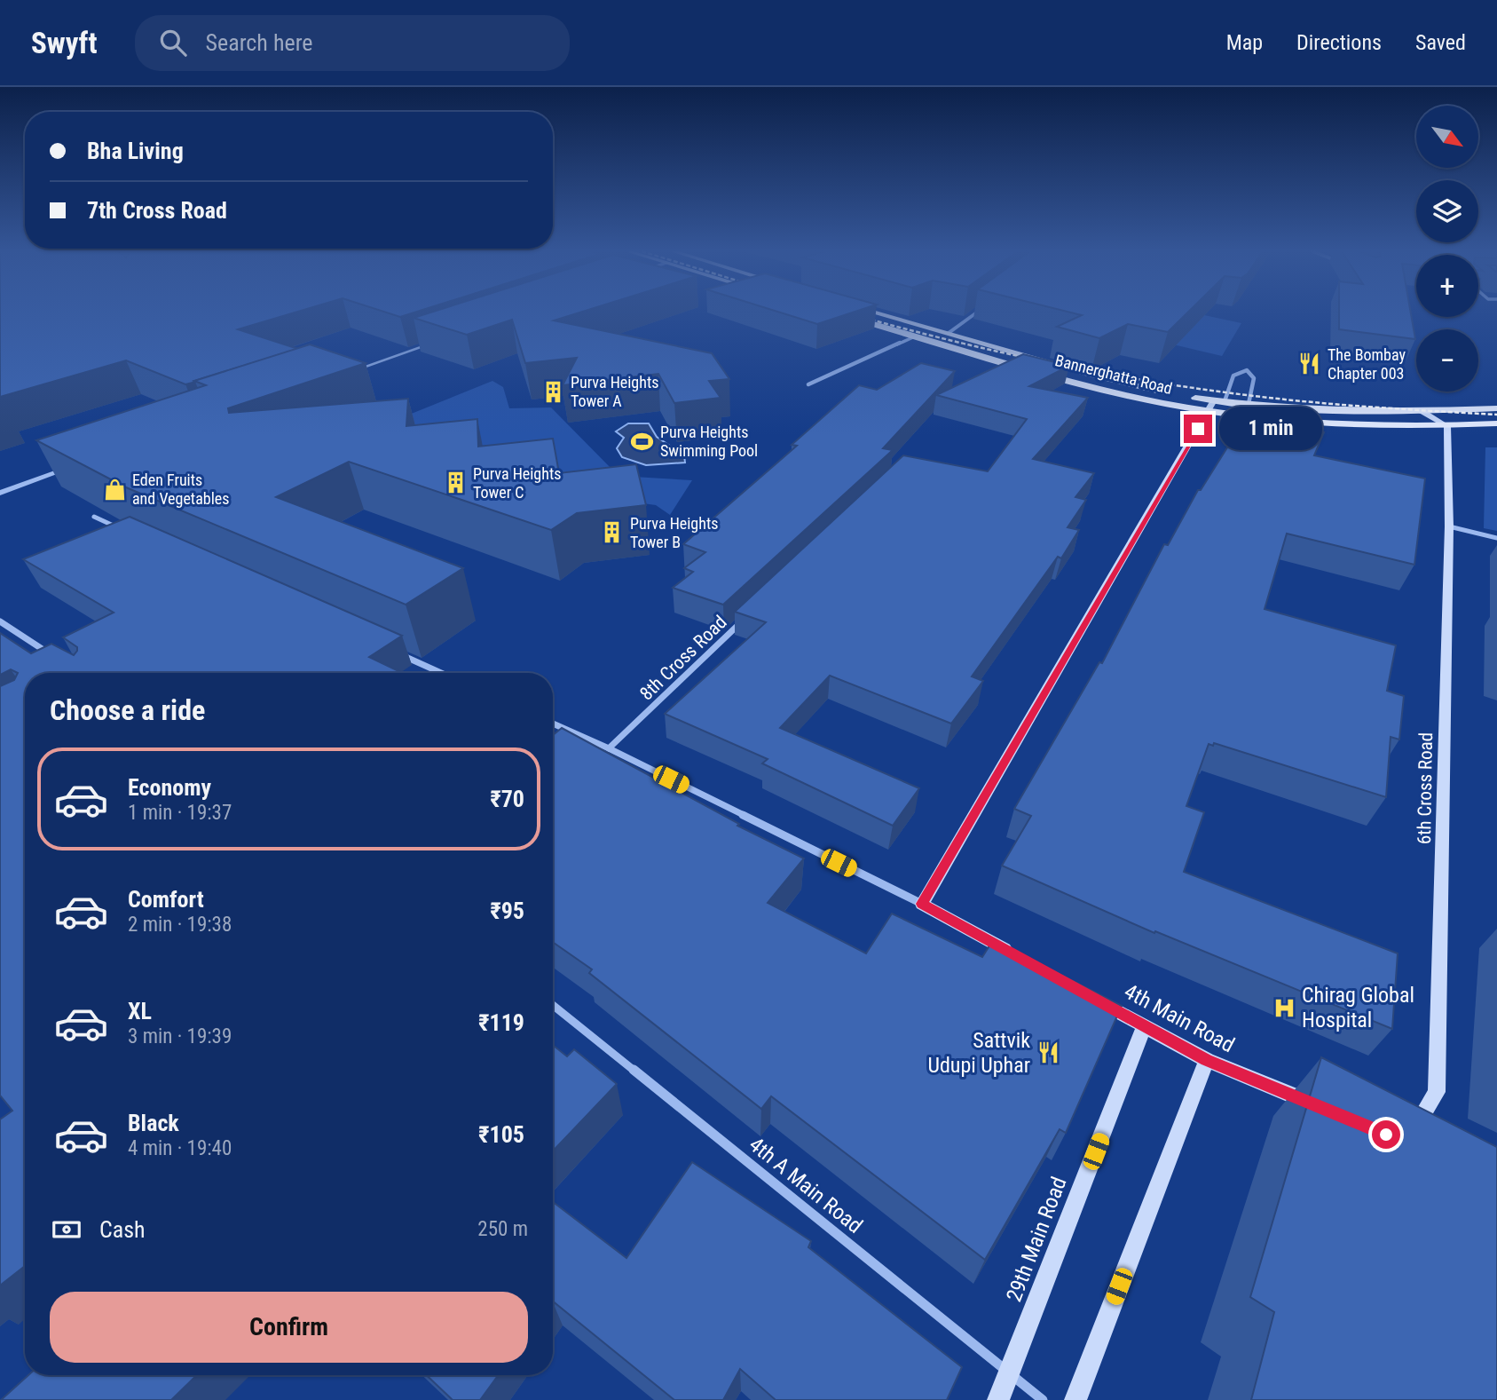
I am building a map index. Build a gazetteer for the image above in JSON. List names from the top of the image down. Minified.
{"streets":{"main road":["Bannerghatta Road","6th Cross Road","4th Main Road","29th Main Road"],"street":["8th Cross Road","4th A Main Road"]},"crossings":[["Bannerghatta Road","6th Cross Road"],["4th Main Road","29th Main Road"],["4th A Main Road","29th Main Road"]],"places":{"restaurant":["The Bombay Chapter 003","Sattvik Udupi Uphar"],"building":["Purva Heights Tower A","Purva Heights Tower C","Purva Heights Tower B"],"sports":["Purva Heights Swimming Pool"],"shop":["Eden Fruits and Vegetables"],"hospital":["Chirag Global Hospital"]},"north":"bottom right","page":{"header":"Swyft","search":"Search here","nav":["Map","Directions","Saved"],"map_buttons":["+","−"],"banner":["Bha Living","7th Cross Road"],"bubble":"1 min","heading":"Choose a ride","list":[{"name":"Economy","note":"1 min · 19:37","value":"₹70"},{"name":"Comfort","note":"2 min · 19:38","value":"₹95"},{"name":"XL","note":"3 min · 19:39","value":"₹119"},{"name":"Black","note":"4 min · 19:40","value":"₹105"}],"pay":["Cash","250 m"],"buttons":"Confirm"}}
